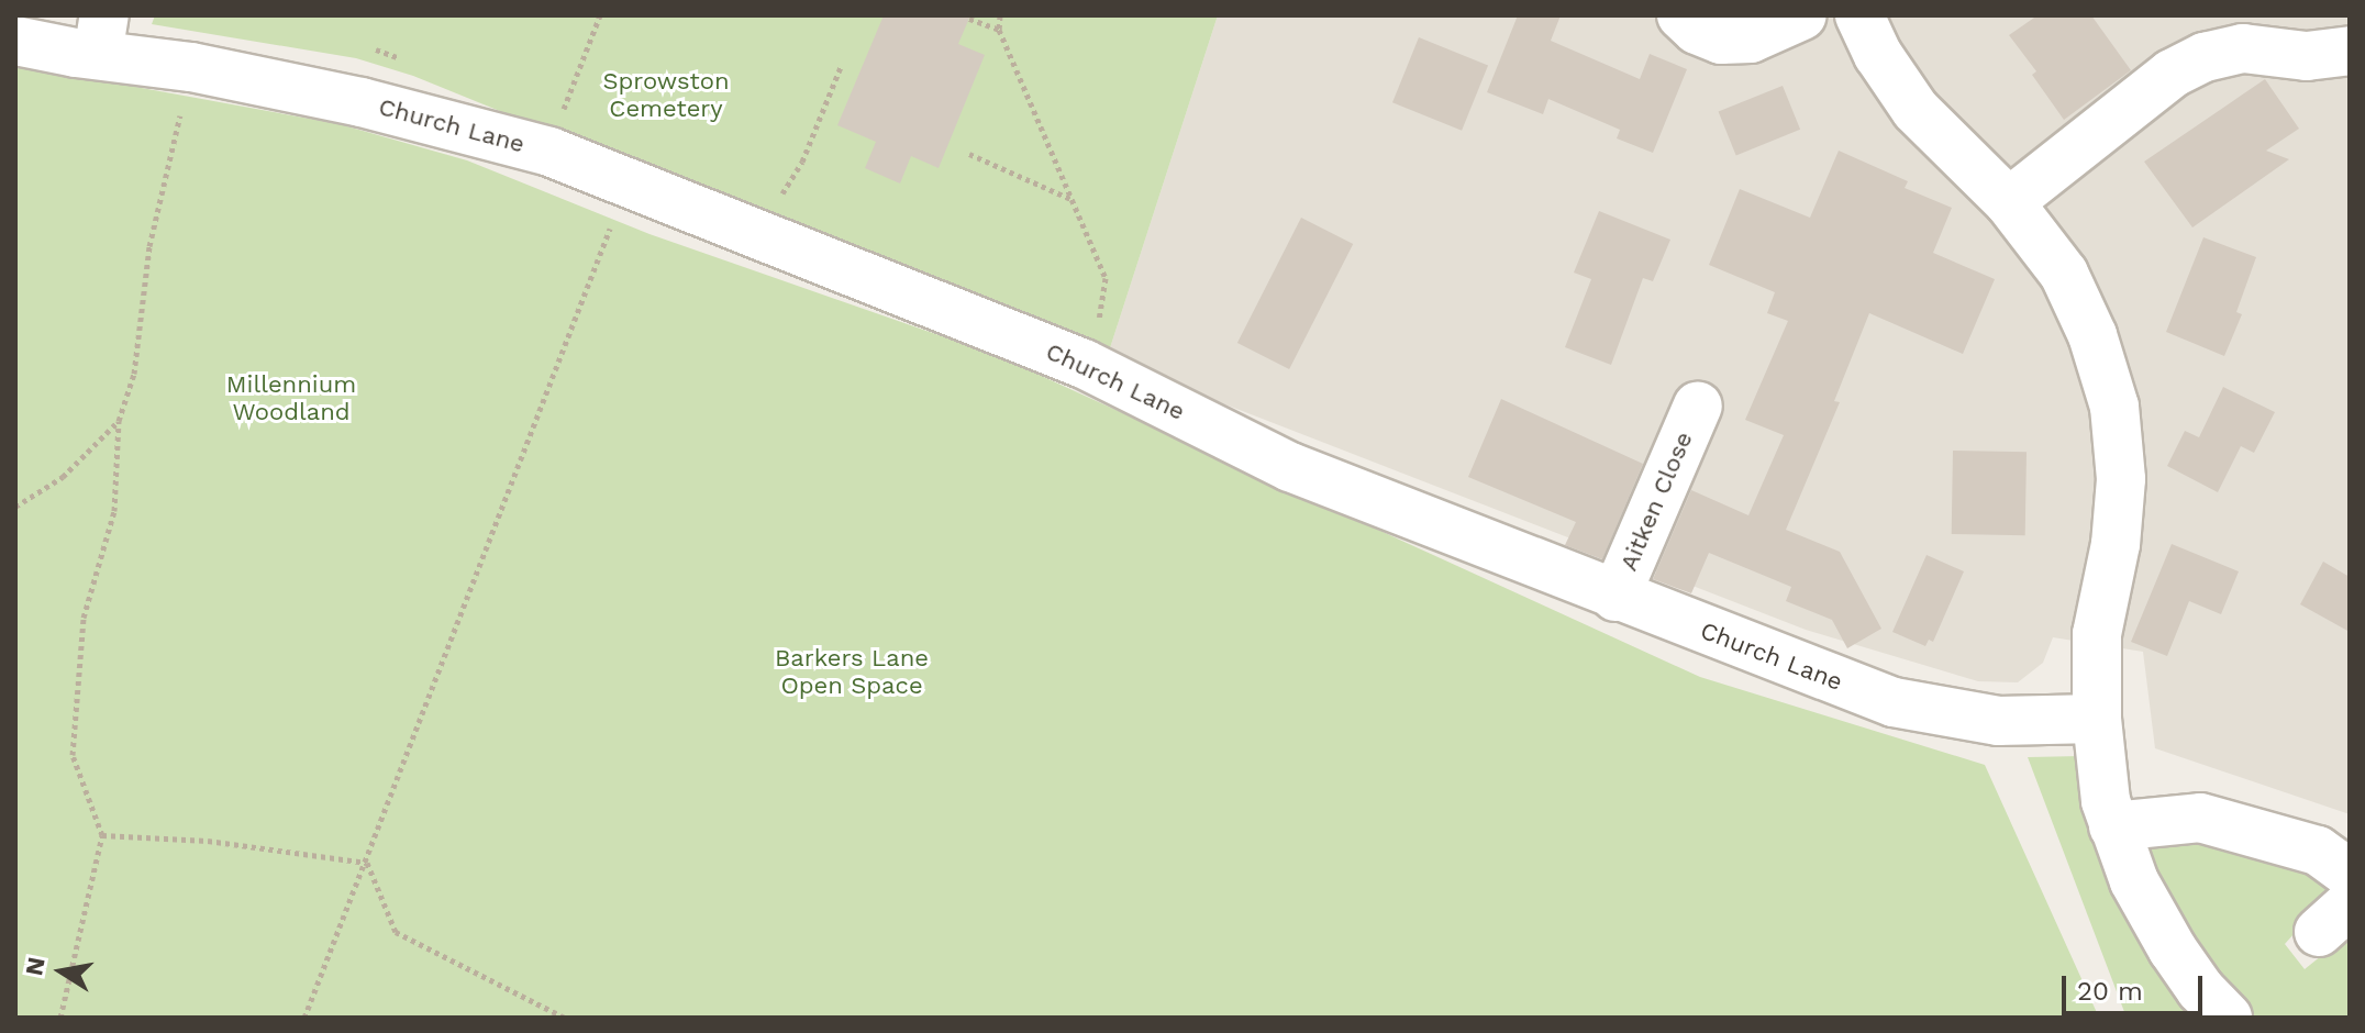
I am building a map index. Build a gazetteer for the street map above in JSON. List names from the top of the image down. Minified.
{"streets":{"street":["Church Lane","Aitken Close"]},"crossings":[["Church Lane","Aitken Close"]],"parks":["Sprowston Cemetery","Millennium Woodland","Barkers Lane Open Space"],"scale_bar":"20 m","north":"left"}
